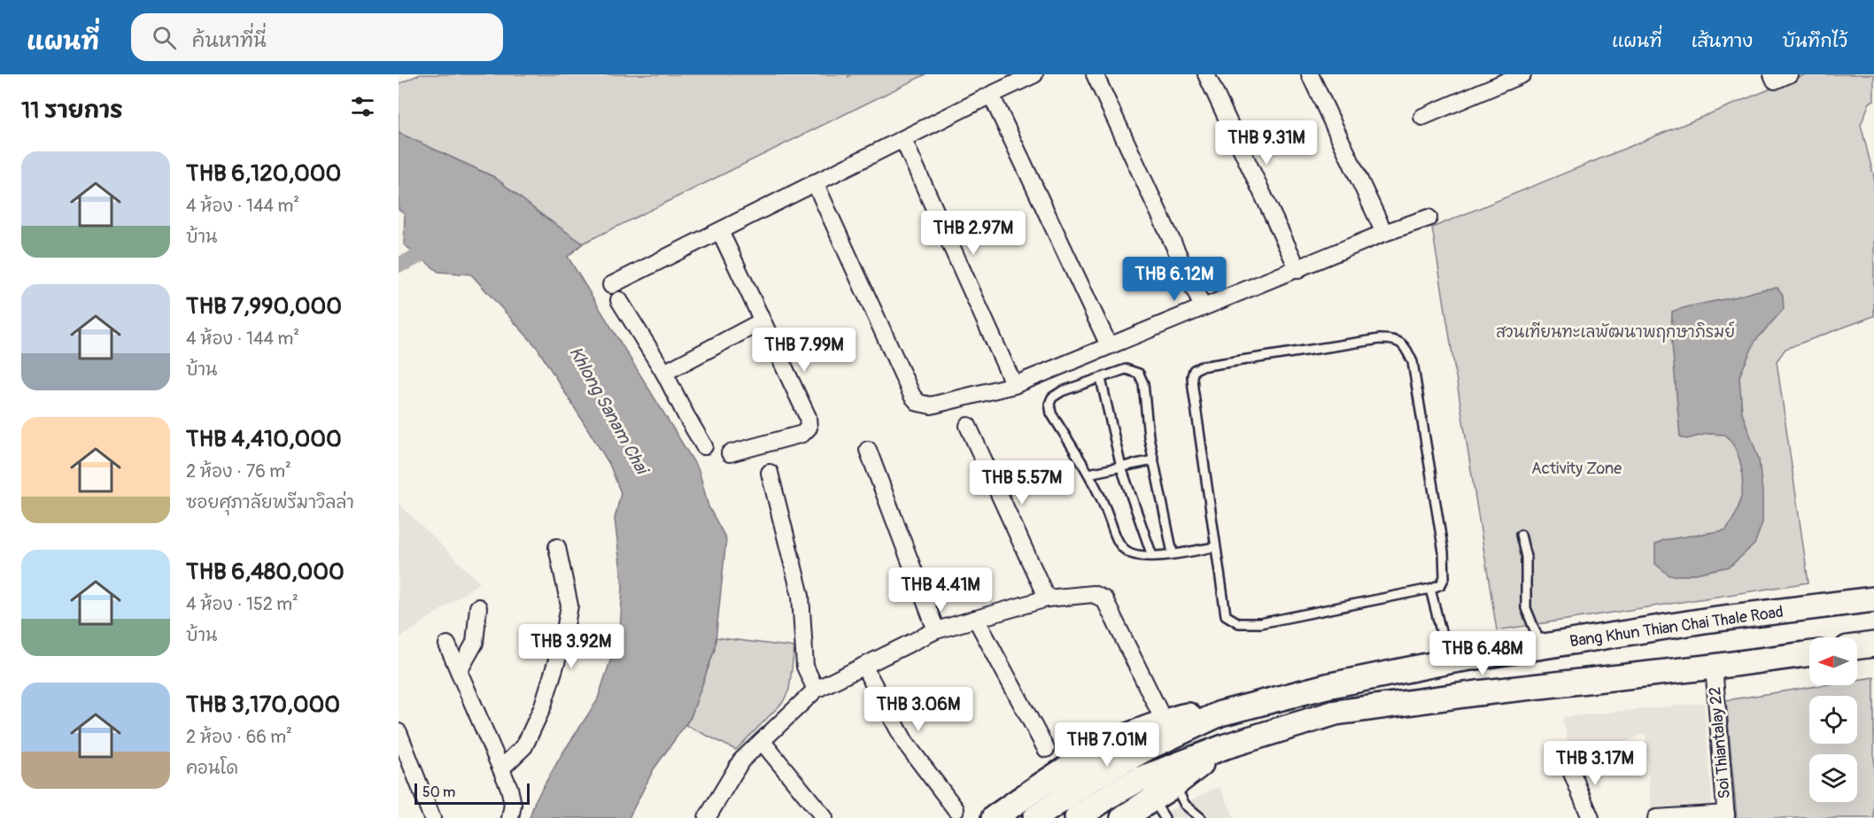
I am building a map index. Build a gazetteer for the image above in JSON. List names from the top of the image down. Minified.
{"streets":{"main road":["Bang Khun Thian Chai Thale Road"],"street":["Soi Thiantalay 22"]},"water":["Khlong Sanam Chai"],"parks":["สวนเทียนทะเลพัฒนาพฤกษาภิรมย์","Activity Zone"],"scale_bar":"50 m","north":"left","page":{"header":"แผนที่","search":"ค้นหาที่นี่","nav":["แผนที่","เส้นทาง","บันทึกไว้"],"heading":"11 รายการ","price":["THB 9.31M","THB 2.97M","THB 6.12M","THB 7.99M","THB 5.57M","THB 4.41M","THB 3.92M","THB 6.48M","THB 3.06M","THB 7.01M","THB 3.17M"],"list":[{"name":"THB 6,120,000","note":"4 ห้อง · 144 m² · บ้าน"},{"name":"THB 7,990,000","note":"4 ห้อง · 144 m² · บ้าน"},{"name":"THB 4,410,000","note":"2 ห้อง · 76 m² · ซอยศุภาลัยพรีมาวิลล่า"},{"name":"THB 6,480,000","note":"4 ห้อง · 152 m² · บ้าน"},{"name":"THB 3,170,000","note":"2 ห้อง · 66 m² · คอนโด"}],"scale":"50 m"}}
